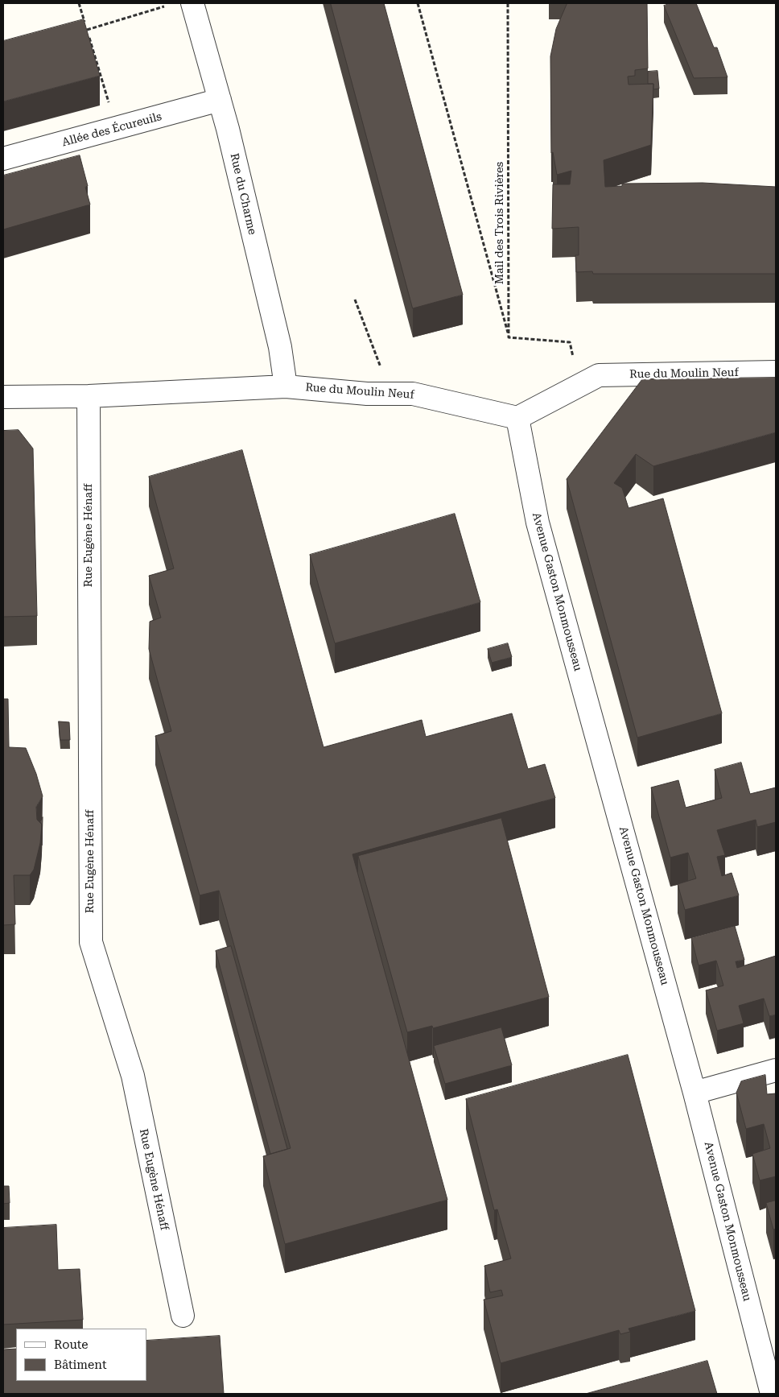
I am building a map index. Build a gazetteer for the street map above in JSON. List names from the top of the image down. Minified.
{"streets":{"street":["Allée des Écureuils","Rue du Charme","Rue du Moulin Neuf","Rue Eugène Hénaff","Avenue Gaston Monmousseau"],"path":["Mail des Trois Rivières"]},"crossings":[["Allée des Écureuils","Rue du Charme"],["Rue du Charme","Rue du Moulin Neuf"],["Rue du Moulin Neuf","Rue Eugène Hénaff"],["Rue du Moulin Neuf","Avenue Gaston Monmousseau"]],"legend":["Route","Bâtiment"]}
